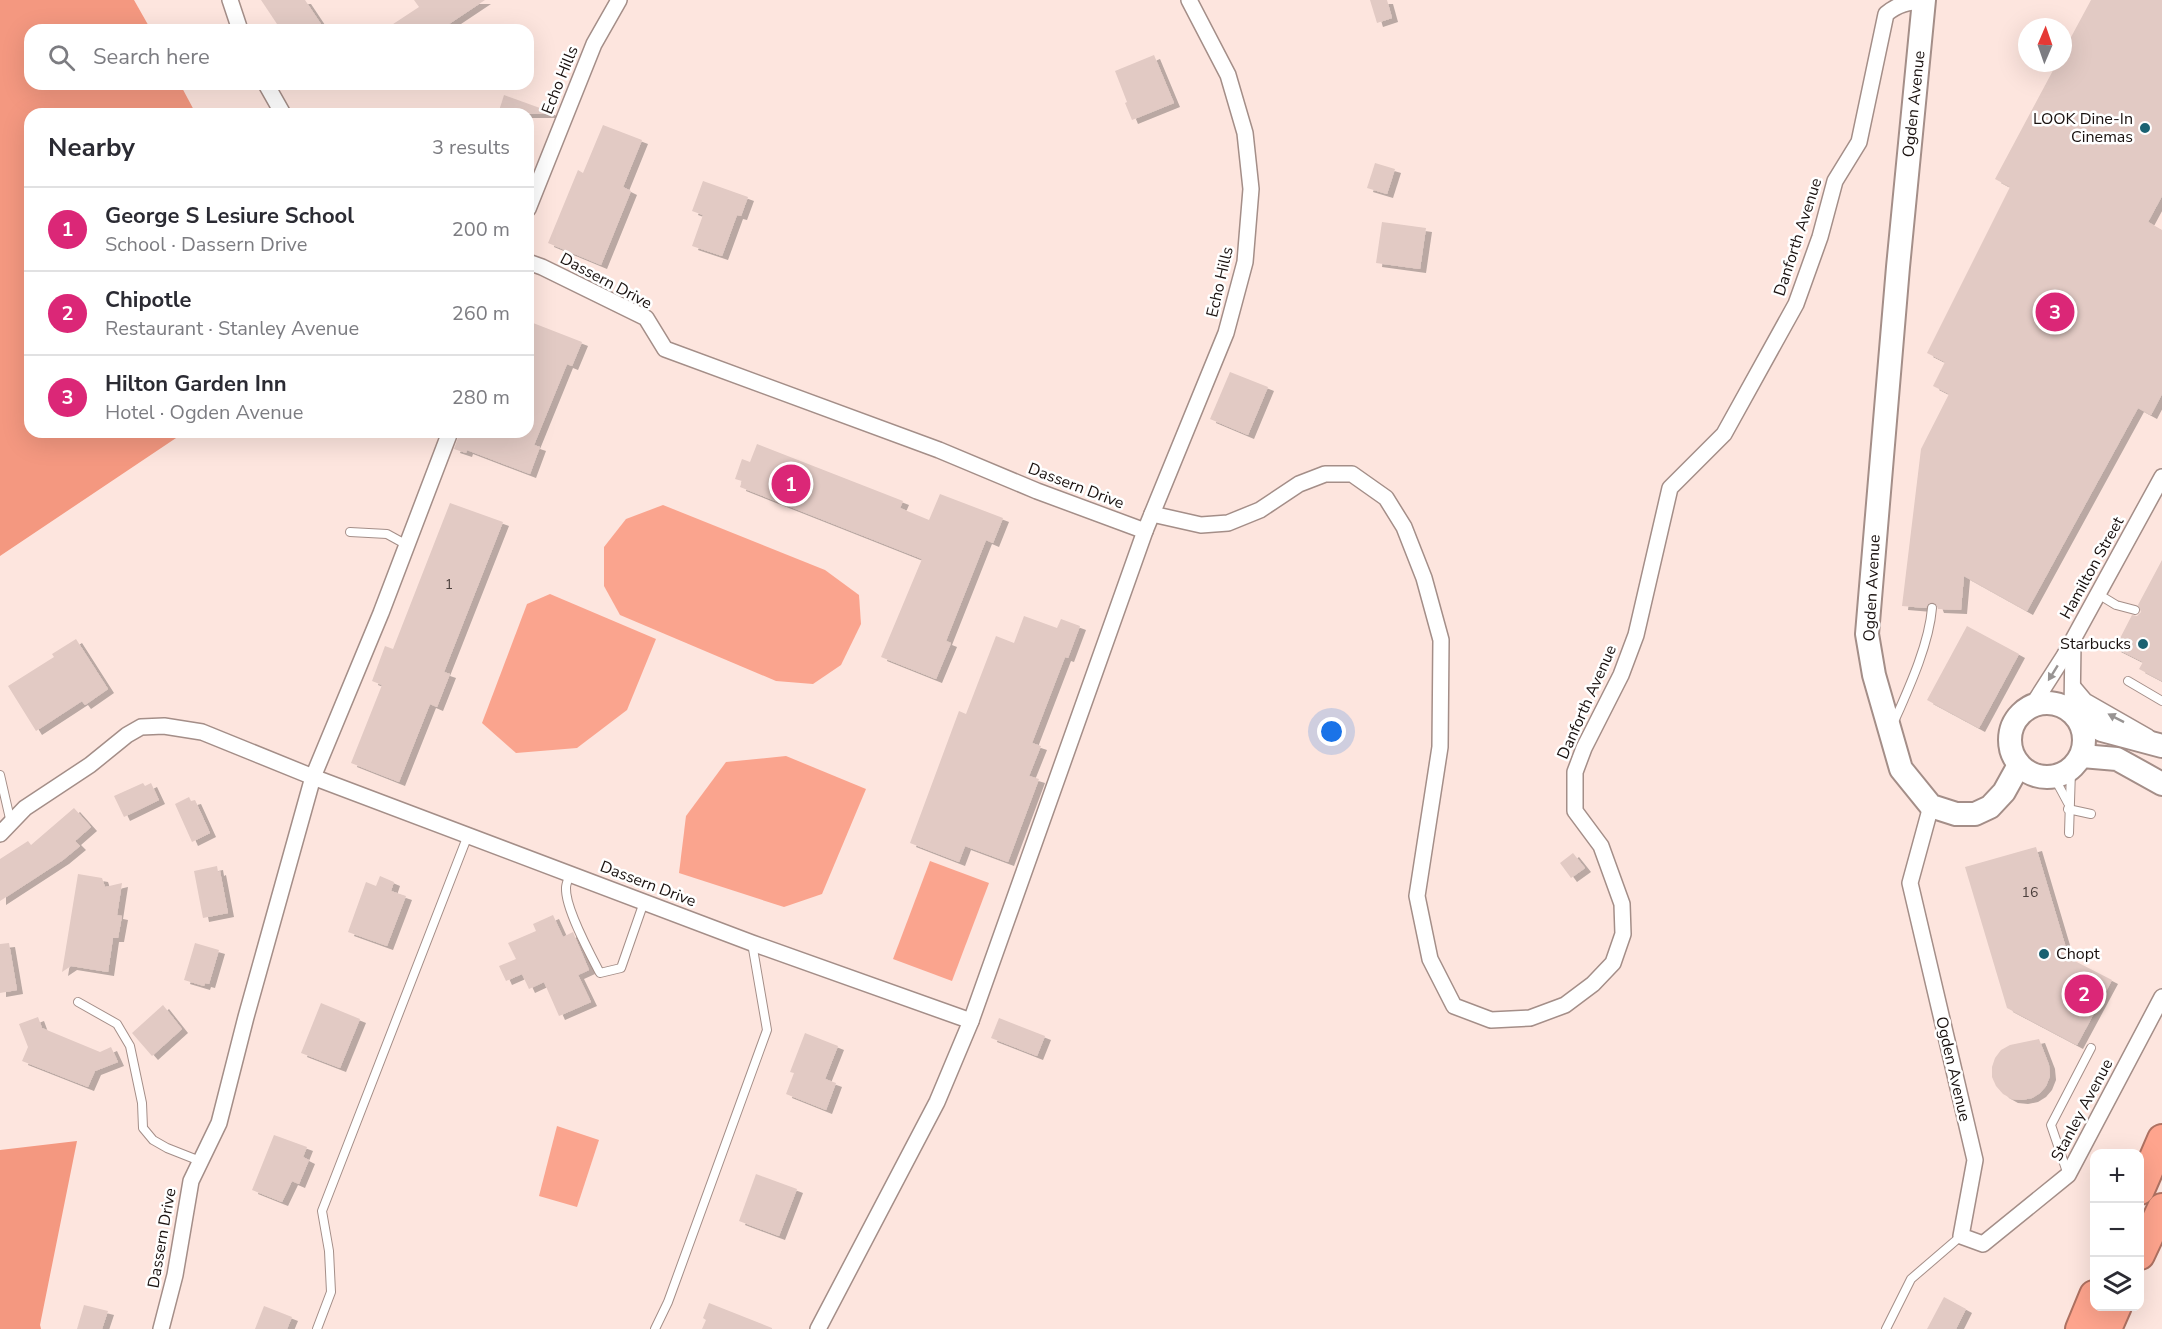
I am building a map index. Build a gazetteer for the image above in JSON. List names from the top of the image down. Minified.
{"streets":{"street":["Echo Hills","Ogden Avenue","Danforth Avenue","Dassern Drive","Hamilton Street","Stanley Avenue"]},"crossings":[["Echo Hills","Danforth Avenue"],["Echo Hills","Dassern Drive"],["Ogden Avenue","Danforth Avenue"],["Ogden Avenue","Stanley Avenue"]],"places":["LOOK Dine-In Cinemas","Starbucks","Chopt"],"house_numbers":["1","16"],"north":"top","page":{"search":"Search here","heading":["Nearby","3 results"],"list":[{"mark":"1","name":"George S Lesiure School","note":"School · Dassern Drive","value":"200 m"},{"mark":"2","name":"Chipotle","note":"Restaurant · Stanley Avenue","value":"260 m"},{"mark":"3","name":"Hilton Garden Inn","note":"Hotel · Ogden Avenue","value":"280 m"}],"pins":["3","1","2"],"map_buttons":["+","−"]}}
